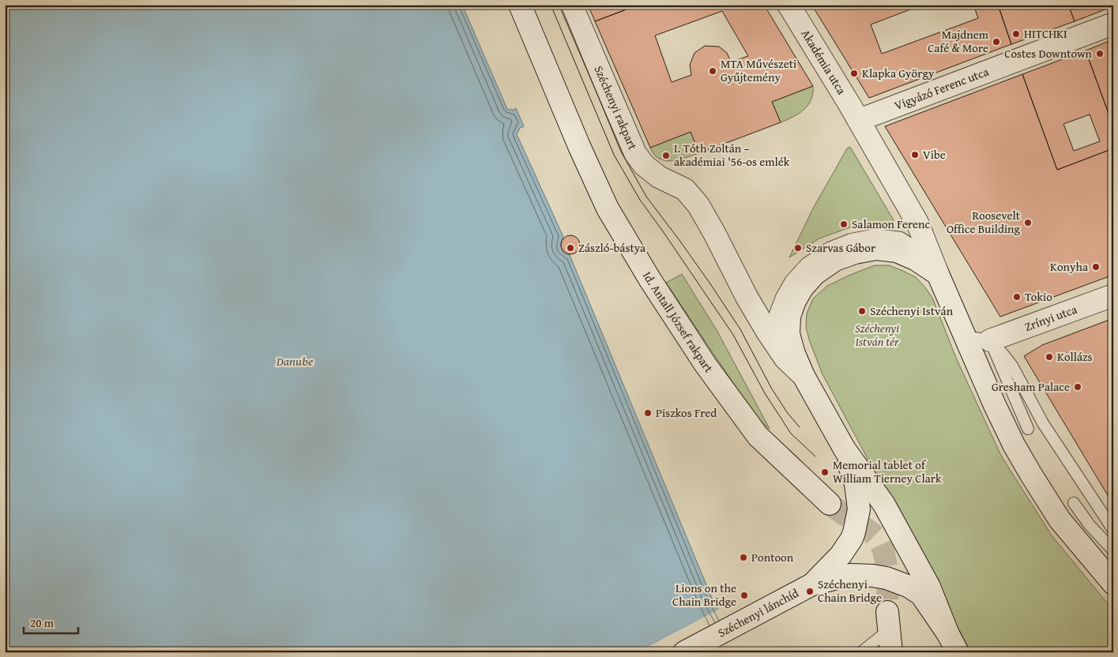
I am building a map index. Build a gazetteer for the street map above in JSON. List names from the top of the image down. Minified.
{"streets":{"street":["Akadémia utca","Vigyázó Ferenc utca","Széchenyi rakpart","Zrínyi utca","Id. Antall József rakpart","Széchenyi lánchíd"]},"crossings":[["Akadémia utca","Vigyázó Ferenc utca"]],"water":["Danube"],"parks":["Széchenyi István tér"],"places":["HITCHKI","Majdnem Café & More","Costes Downtown","MTA Művészeti Gyűjtemény","Klapka György","Vibe","I. Tóth Zoltán – akadémiai '56-os emlék","Roosevelt Office Building","Salamon Ferenc","Zászló-bástya","Szarvas Gábor","Konyha","Tokio","Széchenyi István","Kollázs","Gresham Palace","Piszkos Fred","Memorial tablet of William Tierney Clark","Pontoon","Széchenyi Chain Bridge","Lions on the Chain Bridge"],"scale_bar":"20 m"}
